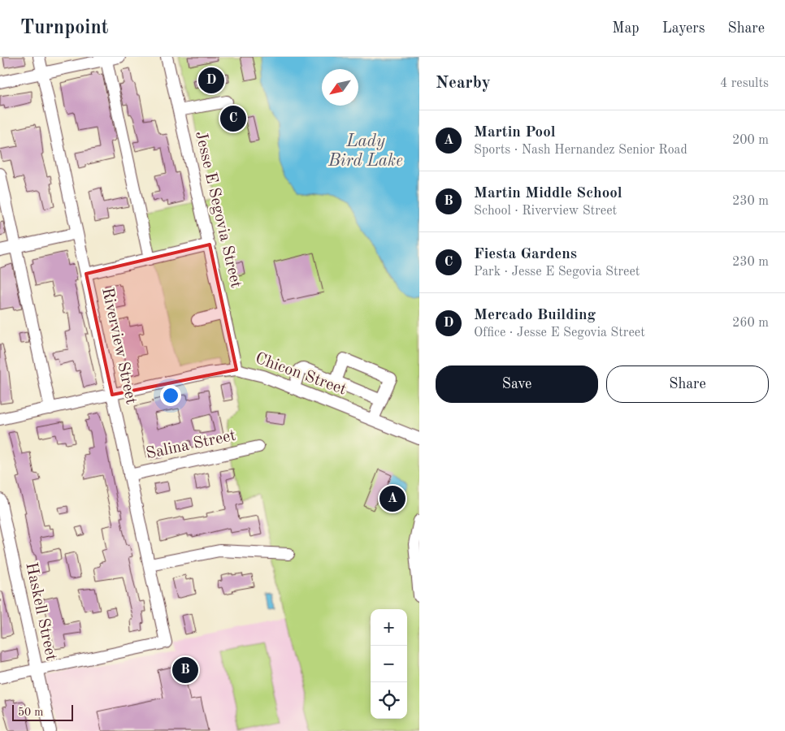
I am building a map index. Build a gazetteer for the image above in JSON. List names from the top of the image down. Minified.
{"streets":{"street":["Jesse E Segovia Street","Riverview Street","Chicon Street","Salina Street","Haskell Street"]},"crossings":[["Jesse E Segovia Street","Chicon Street"],["Riverview Street","Chicon Street"],["Riverview Street","Salina Street"],["Riverview Street","Haskell Street"]],"water":["Lady Bird Lake"],"scale_bar":"50 m","north":"bottom left","page":{"header":"Turnpoint","nav":["Map","Layers","Share"],"heading":["Nearby","4 results"],"pins":["D","C","A","B"],"list":[{"mark":"A","name":"Martin Pool","note":"Sports · Nash Hernandez Senior Road","value":"200 m"},{"mark":"B","name":"Martin Middle School","note":"School · Riverview Street","value":"230 m"},{"mark":"C","name":"Fiesta Gardens","note":"Park · Jesse E Segovia Street","value":"230 m"},{"mark":"D","name":"Mercado Building","note":"Office · Jesse E Segovia Street","value":"260 m"}],"buttons":["Save","Share"],"map_buttons":["+","−"],"scale":"50 m"}}
